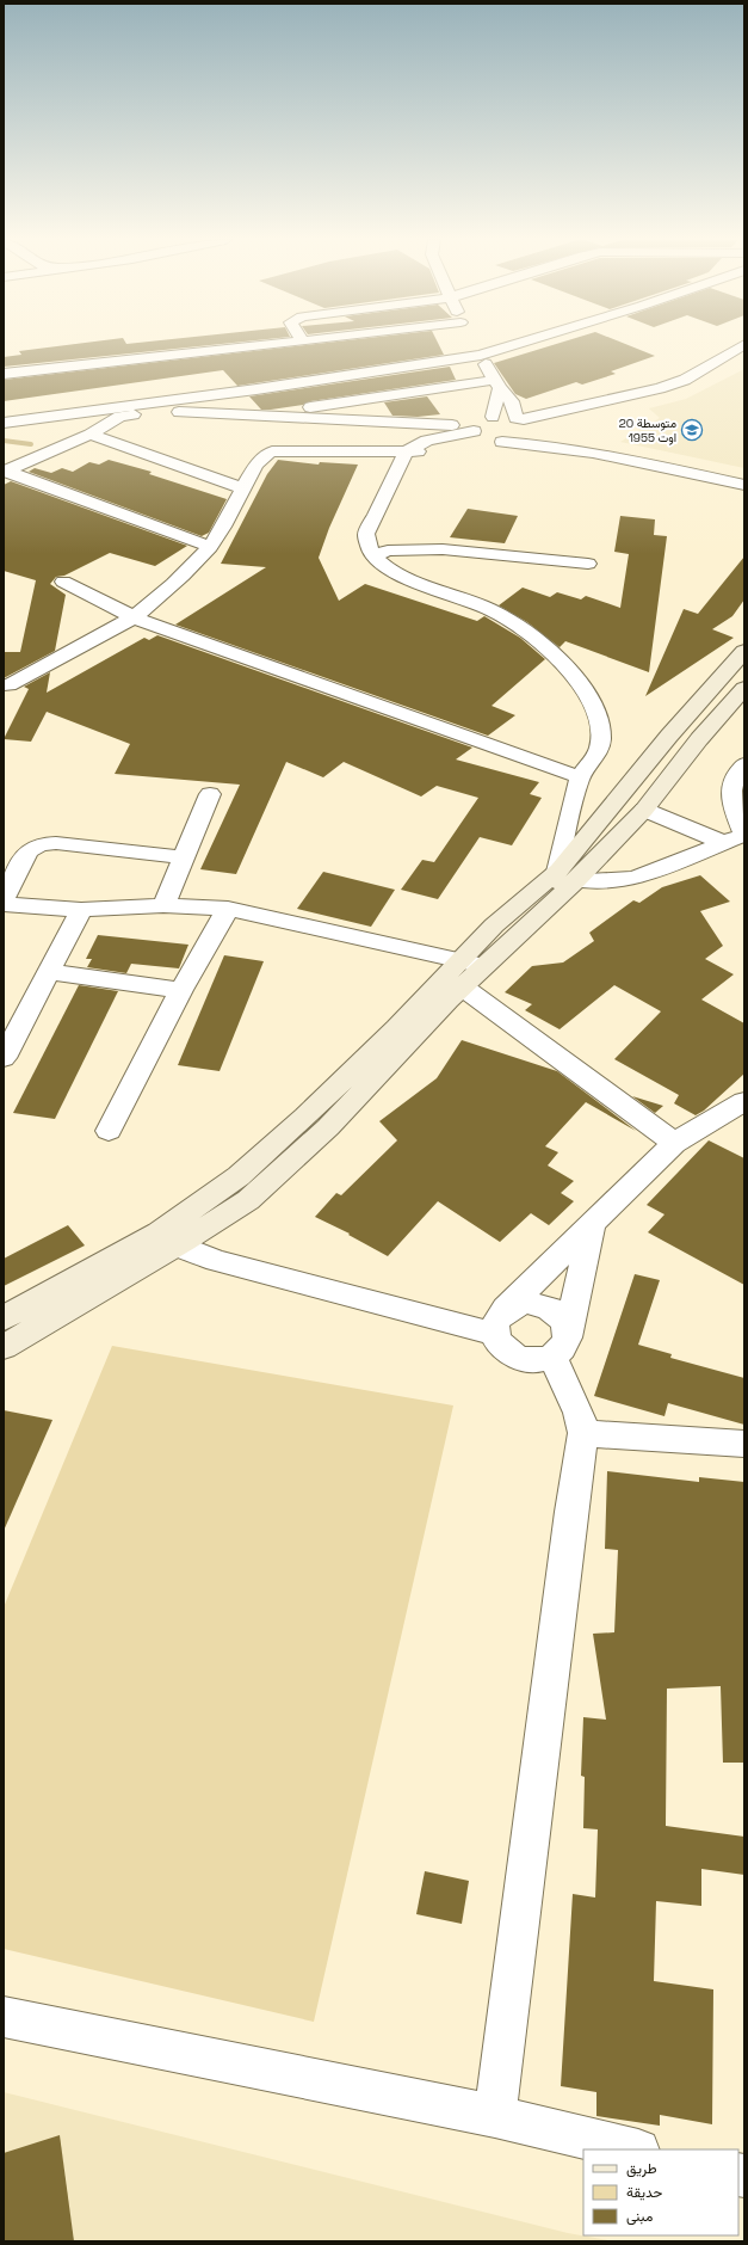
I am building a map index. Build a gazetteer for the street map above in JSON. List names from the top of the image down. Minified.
{"places":{"school or university":["متوسطة 20 اوت 1955"]},"legend":["طريق","حديقة","مبنى"]}
